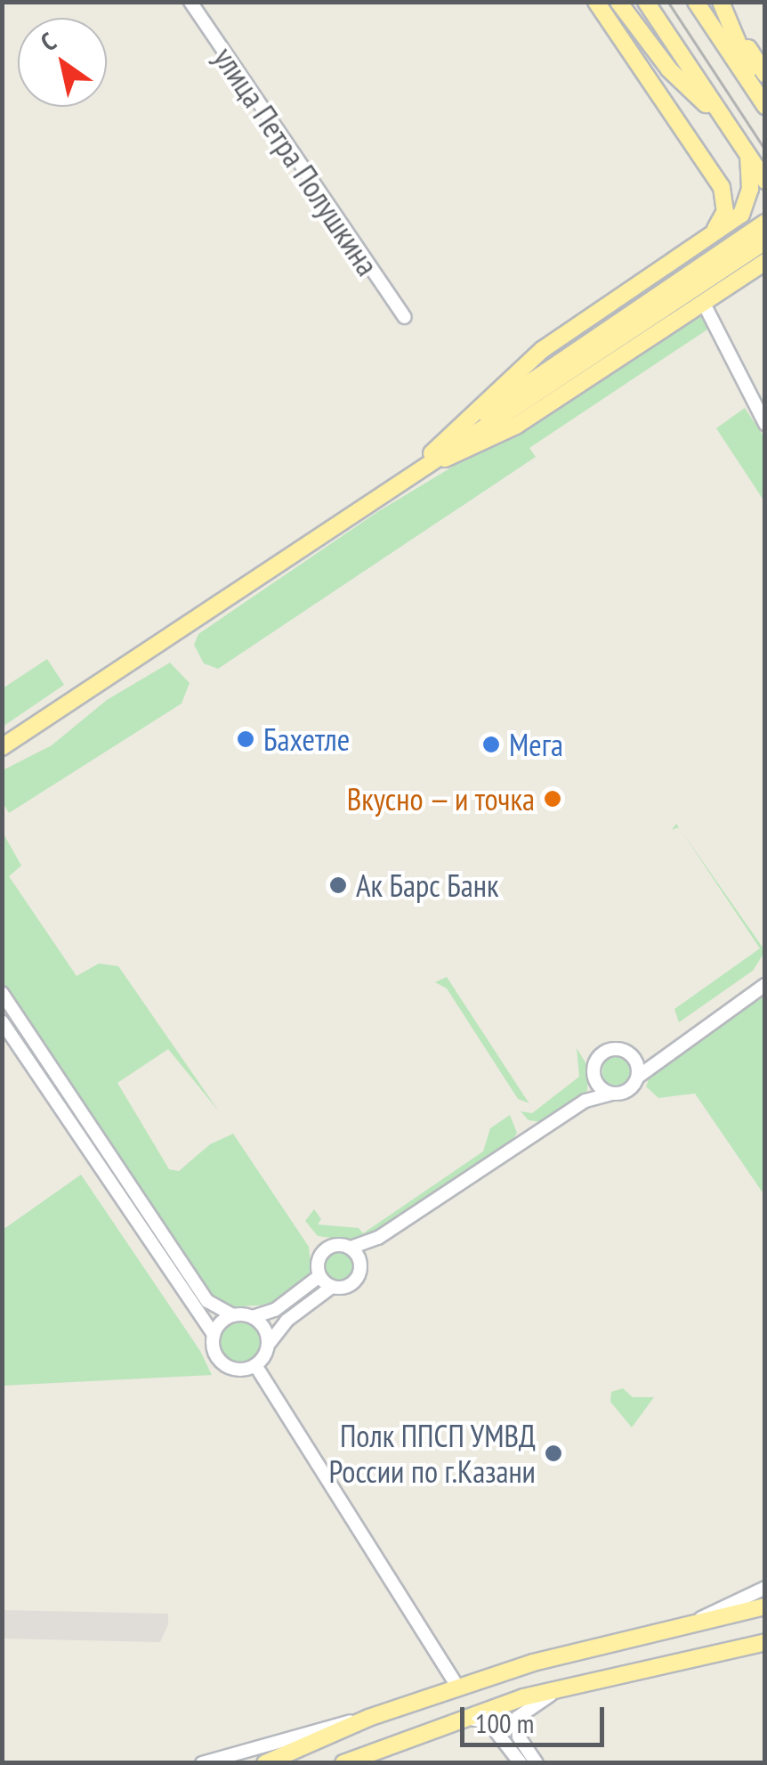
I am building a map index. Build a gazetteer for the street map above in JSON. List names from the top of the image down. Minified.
{"streets":{"street":["улица Петра Полушкина"]},"places":["Бахетле","Мега","Вкусно — и точка","Ак Барс Банк","Полк ППСП УМВД России по г.Казани"],"scale_bar":"100 m","north":"top left"}
